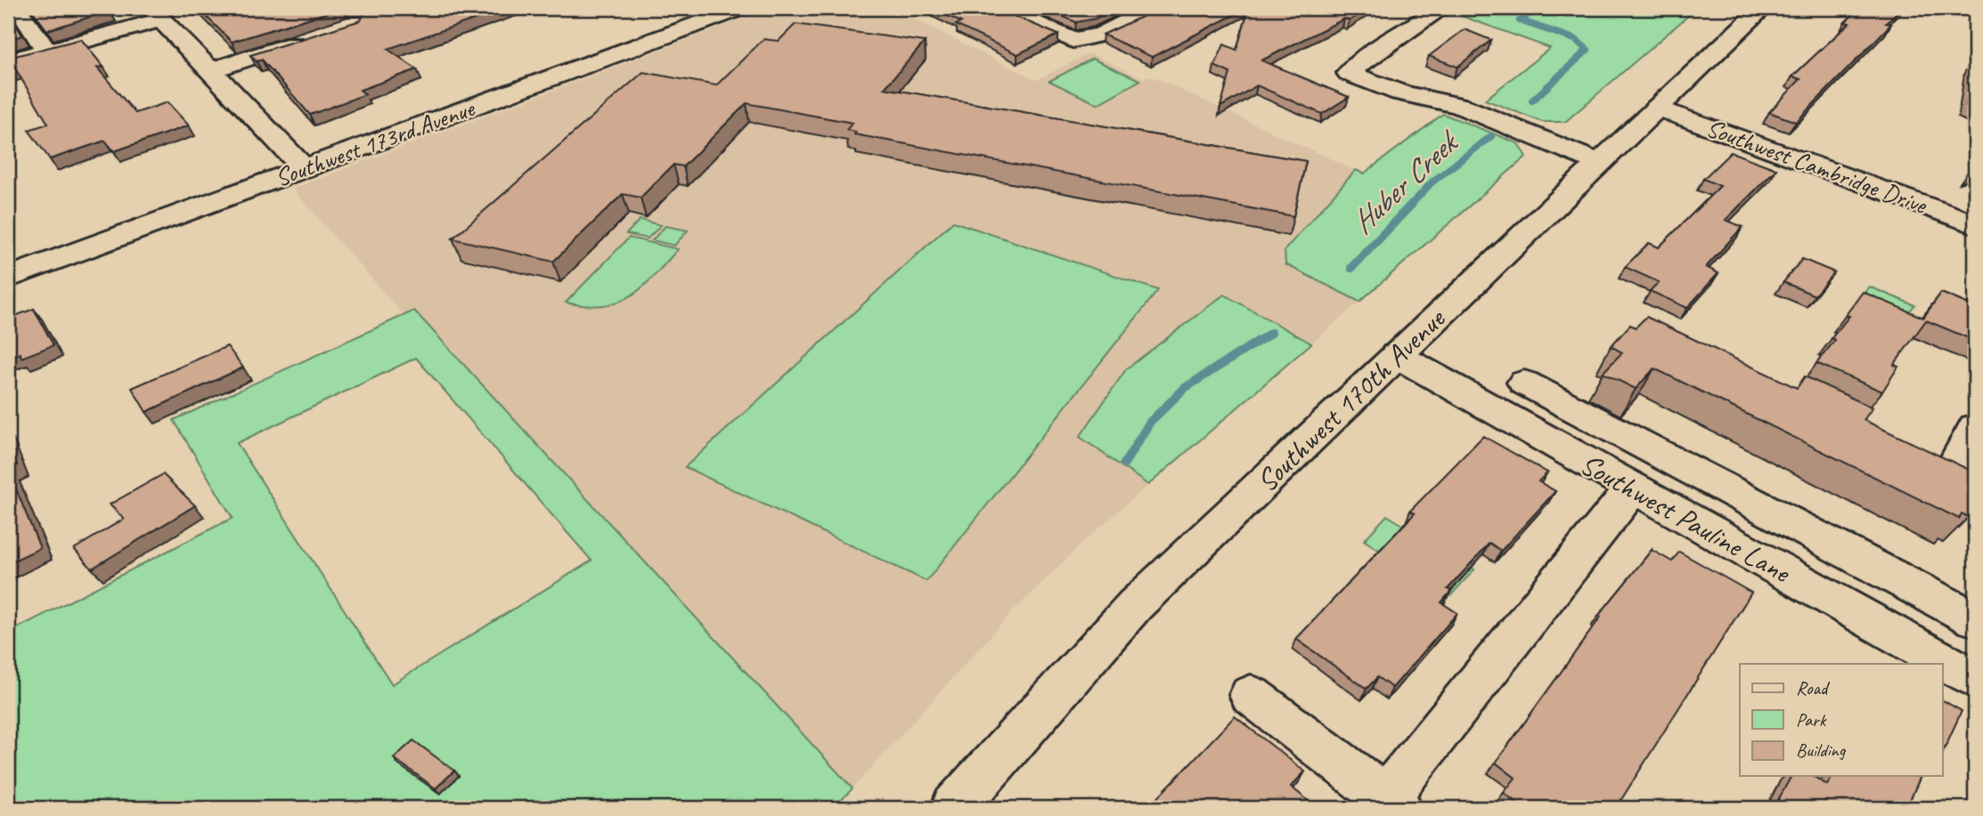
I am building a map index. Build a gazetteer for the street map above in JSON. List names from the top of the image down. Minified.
{"streets":{"street":["Southwest 173rd Avenue","Southwest Cambridge Drive","Southwest 170th Avenue","Southwest Pauline Lane"]},"crossings":[["Southwest Cambridge Drive","Southwest 170th Avenue"],["Southwest 170th Avenue","Southwest Pauline Lane"]],"water":["Huber Creek"],"legend":["Road","Park","Building"]}
